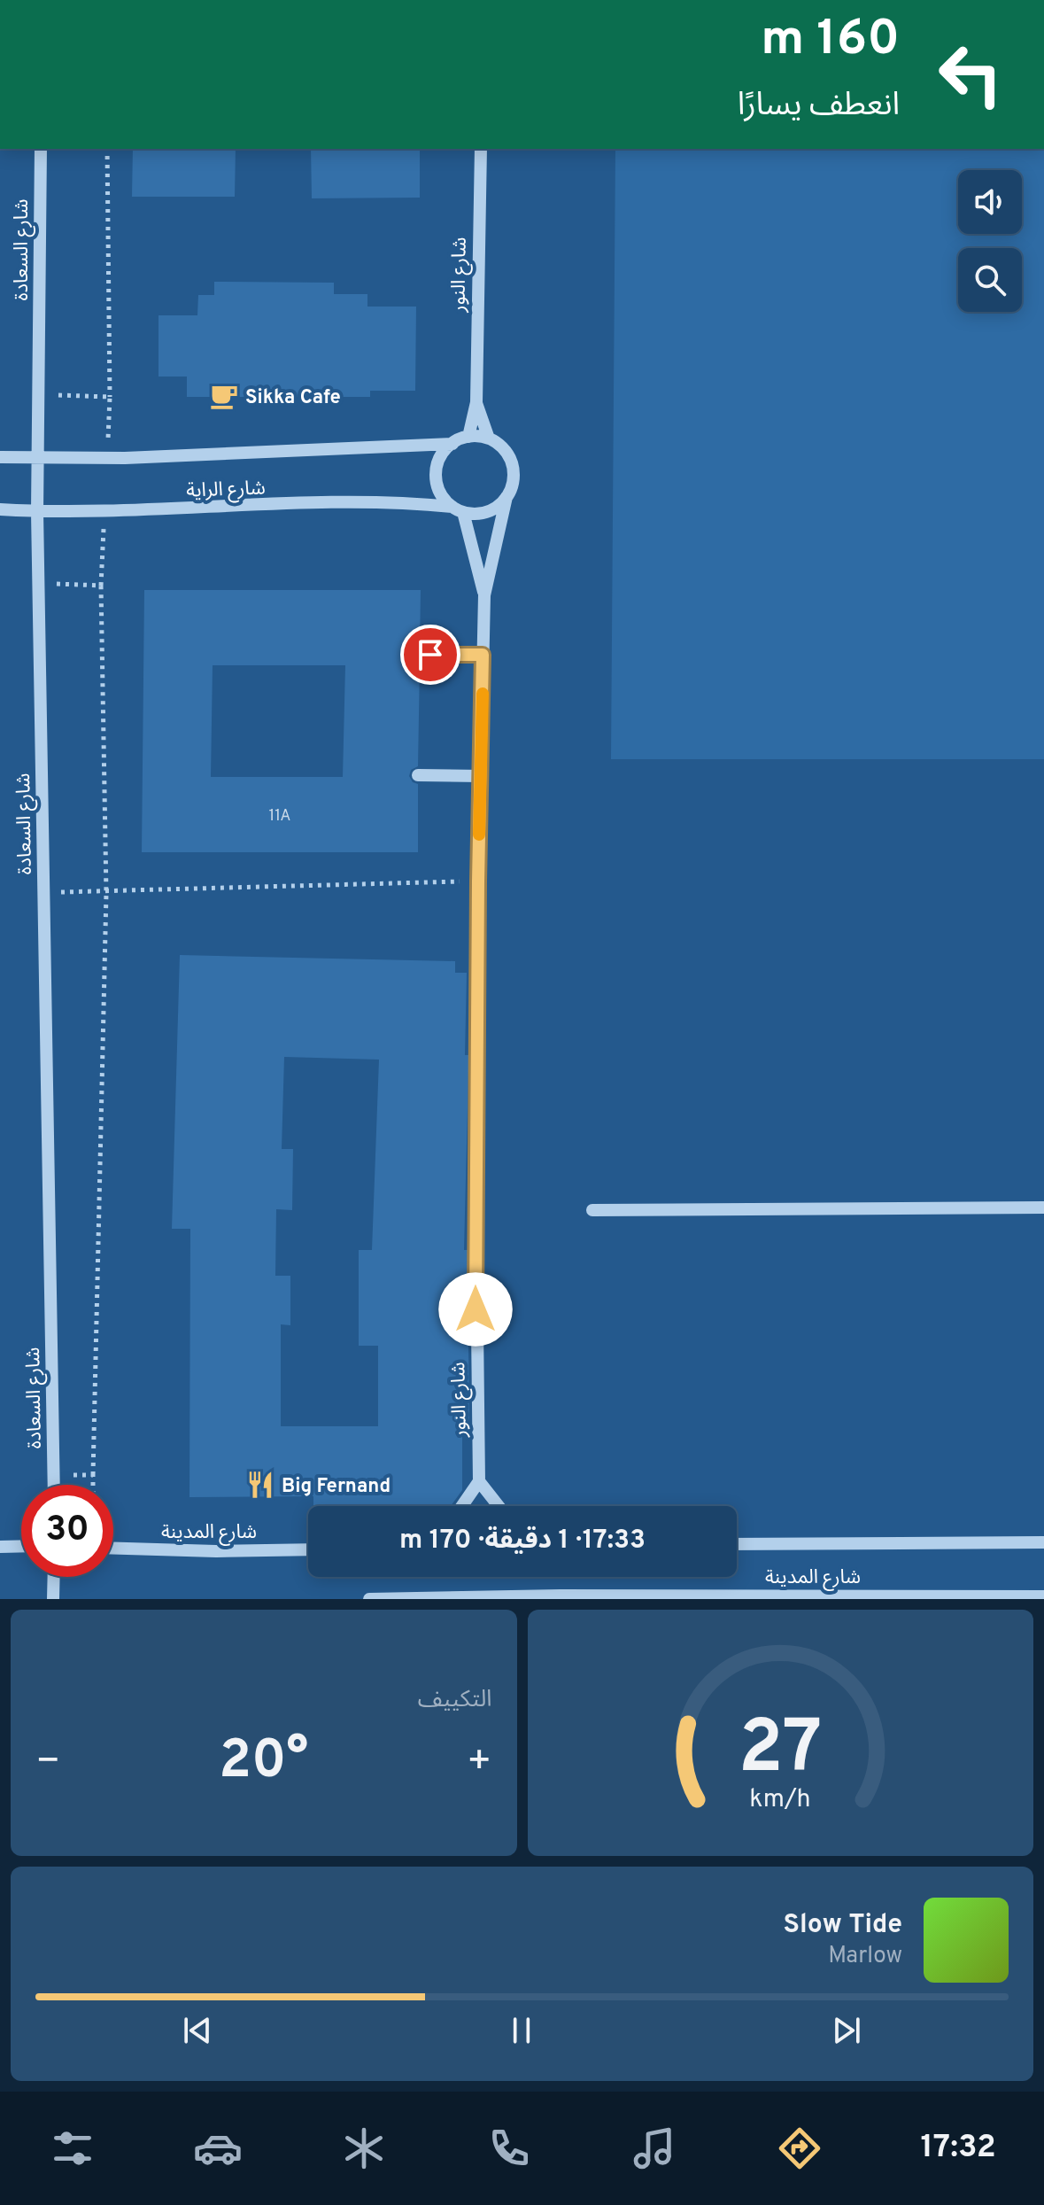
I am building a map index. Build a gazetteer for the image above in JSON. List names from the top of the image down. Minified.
{"streets":{"street":["شارع السعادة","شارع النور","شارع الراية","شارع المدينة"]},"crossings":[["شارع السعادة","شارع الراية"],["شارع النور","شارع الراية"]],"places":{"cafe":["Sikka Cafe"],"restaurant":["Big Fernand"]},"house_numbers":["11A"],"page":{"turn":["160 m","انعطف يسارًا"],"limit":"30","trip":"17:33 · 1 دقيقة · 170 m","tile":"التكييف","heat":["−","20°","+"],"song":["Slow Tide","Marlow"],"tabs":"17:32","gauge":["27","km/h"]}}
